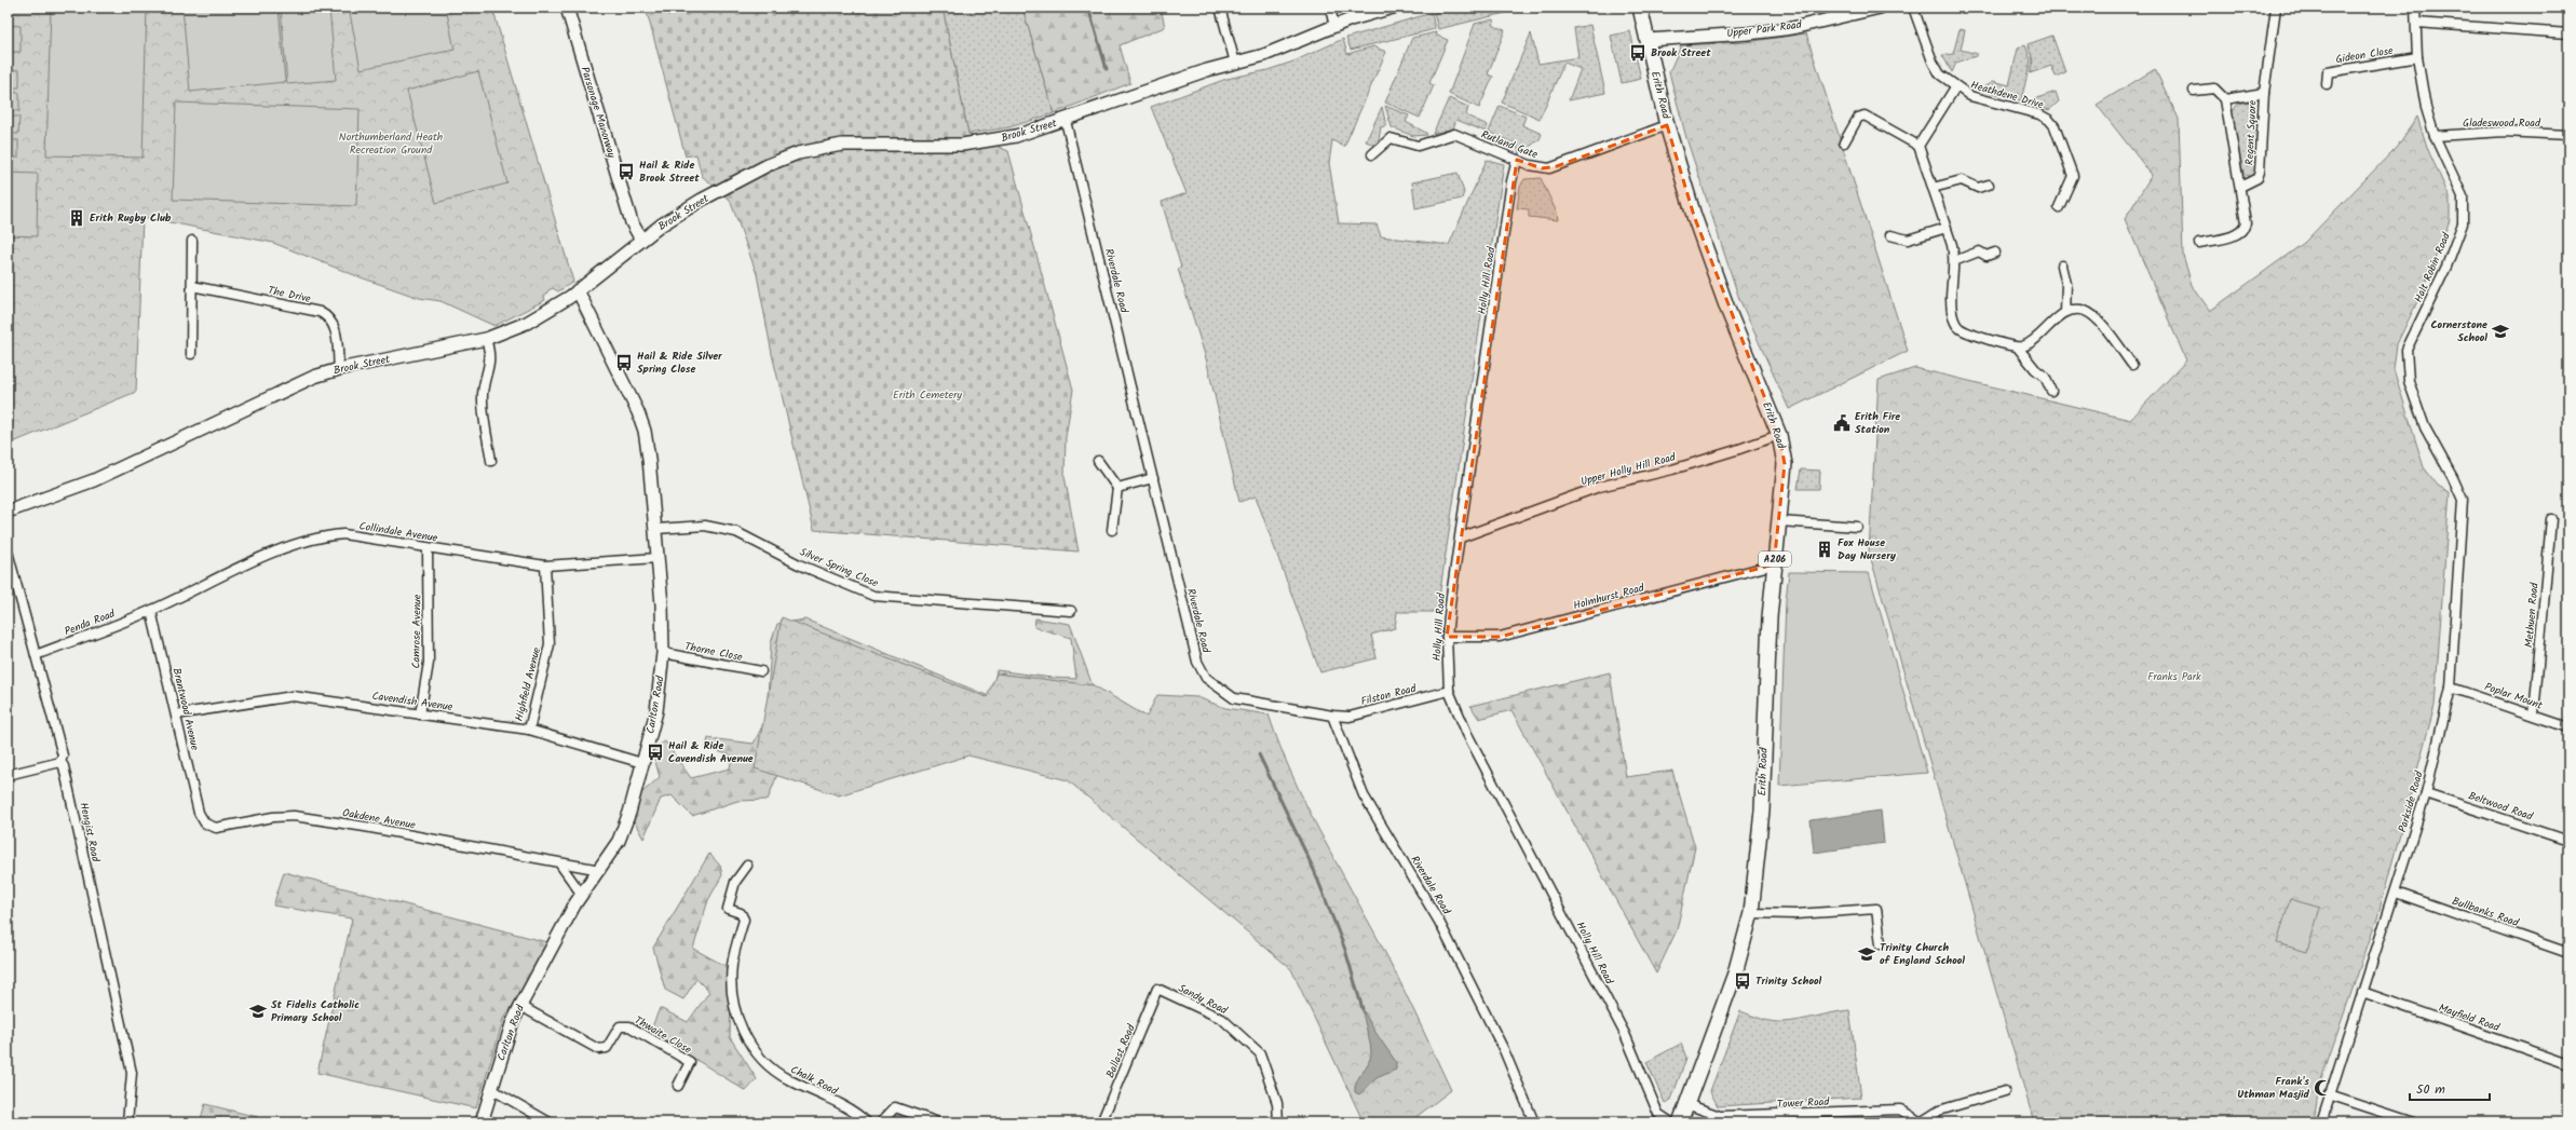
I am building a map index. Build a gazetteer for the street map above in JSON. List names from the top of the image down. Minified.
{"streets":{"main road":["Erith Road","A206"],"street":["Upper Park Road","Gideon Close","Heathdene Drive","Parsonage Manorway","Gladeswood Road","Brook Street","Regent Square","Rutland Gate","Halt Robin Road","Riverdale Road","Holly Hill Road","The Drive","Upper Holly Hill Road","Collindale Avenue","Silver Spring Close","Holmhurst Road","Methuen Road","Penda Road","Camrose Avenue","Thorne Close","Highfield Avenue","Filston Road","Poplar Mount","Cavendish Avenue","Carlton Road","Brantwood Avenue","Parkside Road","Beltwood Road","Oakdene Avenue","Hengist Road","Bullbanks Road","Sandy Road","Mayfield Road","Thwaite Close","Ballast Road","Chalk Road","Tower Road"]},"crossings":[["Upper Park Road","Erith Road"],["Gideon Close","Halt Robin Road"],["Erith Road","Rutland Gate"],["Erith Road","Upper Holly Hill Road"],["Erith Road","Holmhurst Road"],["Erith Road","Tower Road"],["Parsonage Manorway","Brook Street"],["Gladeswood Road","Halt Robin Road"],["Brook Street","Riverdale Road"],["Brook Street","The Drive"],["Brook Street","Carlton Road"],["Rutland Gate","Holly Hill Road"],["Halt Robin Road","Parkside Road"],["Riverdale Road","Filston Road"],["Holly Hill Road","Upper Holly Hill Road"],["Holly Hill Road","Holmhurst Road"],["Holly Hill Road","Filston Road"],["Collindale Avenue","Penda Road"],["Collindale Avenue","Camrose Avenue"],["Collindale Avenue","Highfield Avenue"],["Collindale Avenue","Carlton Road"],["Collindale Avenue","Brantwood Avenue"],["Silver Spring Close","Carlton Road"],["Methuen Road","Poplar Mount"],["Penda Road","Brantwood Avenue"],["Penda Road","Hengist Road"],["Camrose Avenue","Cavendish Avenue"],["Thorne Close","Carlton Road"],["Highfield Avenue","Cavendish Avenue"],["Poplar Mount","Parkside Road"],["Cavendish Avenue","Carlton Road"],["Cavendish Avenue","Brantwood Avenue"],["Carlton Road","Oakdene Avenue"],["Carlton Road","Thwaite Close"],["Brantwood Avenue","Oakdene Avenue"],["Parkside Road","Beltwood Road"],["Parkside Road","Bullbanks Road"],["Parkside Road","Mayfield Road"],["Sandy Road","Ballast Road"]],"parks":["Northumberland Heath Recreation Ground","Erith Cemetery","Franks Park"],"places":{"bus stop":["Brook Street","Hail & Ride Brook Street","Hail & Ride Silver Spring Close","Hail & Ride Cavendish Avenue","Trinity School"],"building":["Erith Rugby Club","Fox House Day Nursery"],"school or university":["Cornerstone School","Trinity Church of England School","St Fidelis Catholic Primary School"],"public building":["Erith Fire Station"],"mosque":["Frank's Uthman Masjid"]},"scale_bar":"50 m"}
